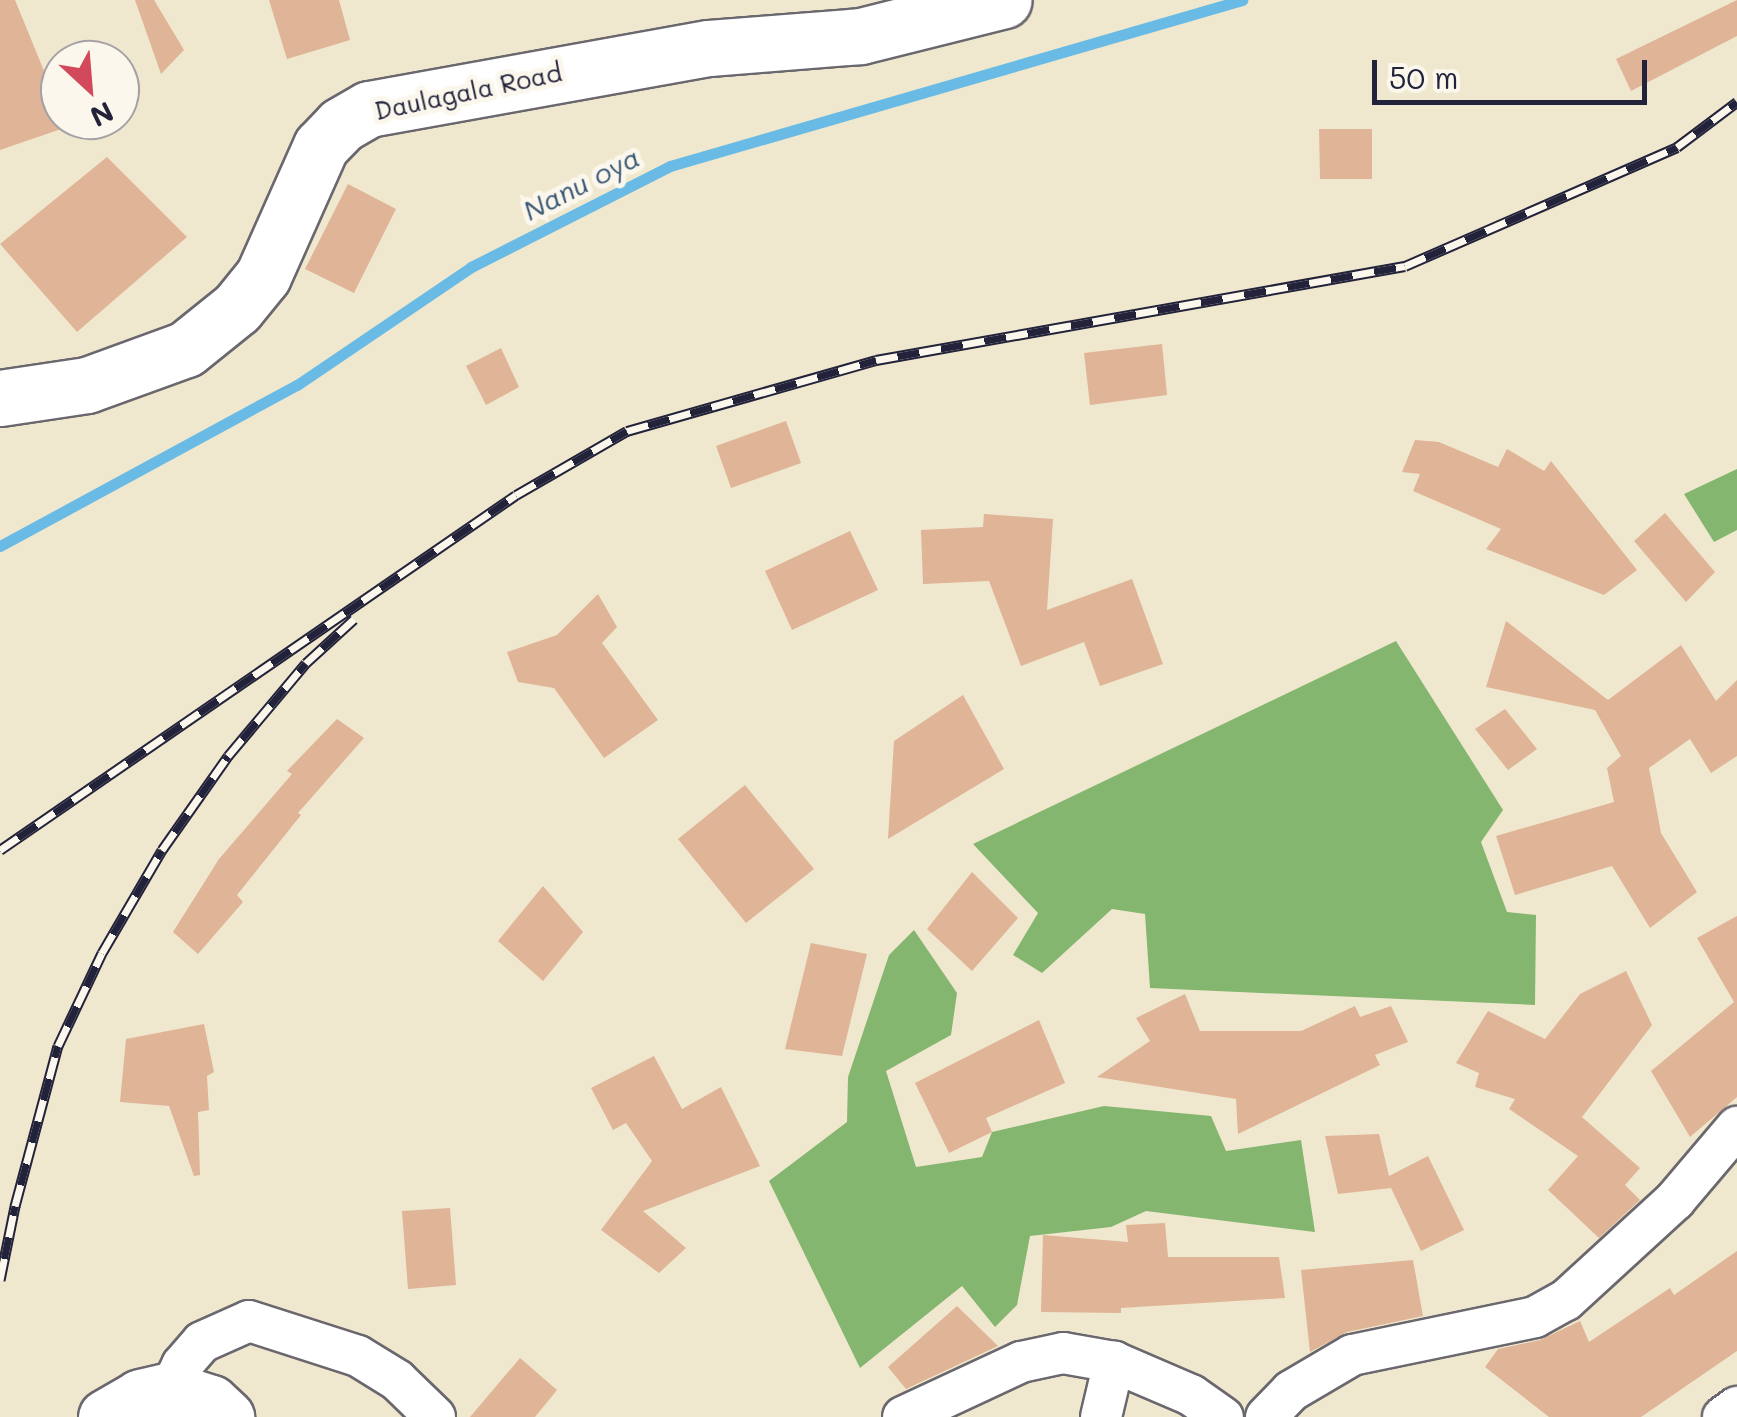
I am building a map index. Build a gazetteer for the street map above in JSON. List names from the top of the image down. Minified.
{"streets":{"main road":["Daulagala Road"]},"water":["Nanu oya"],"scale_bar":"50 m","north":"bottom right"}
